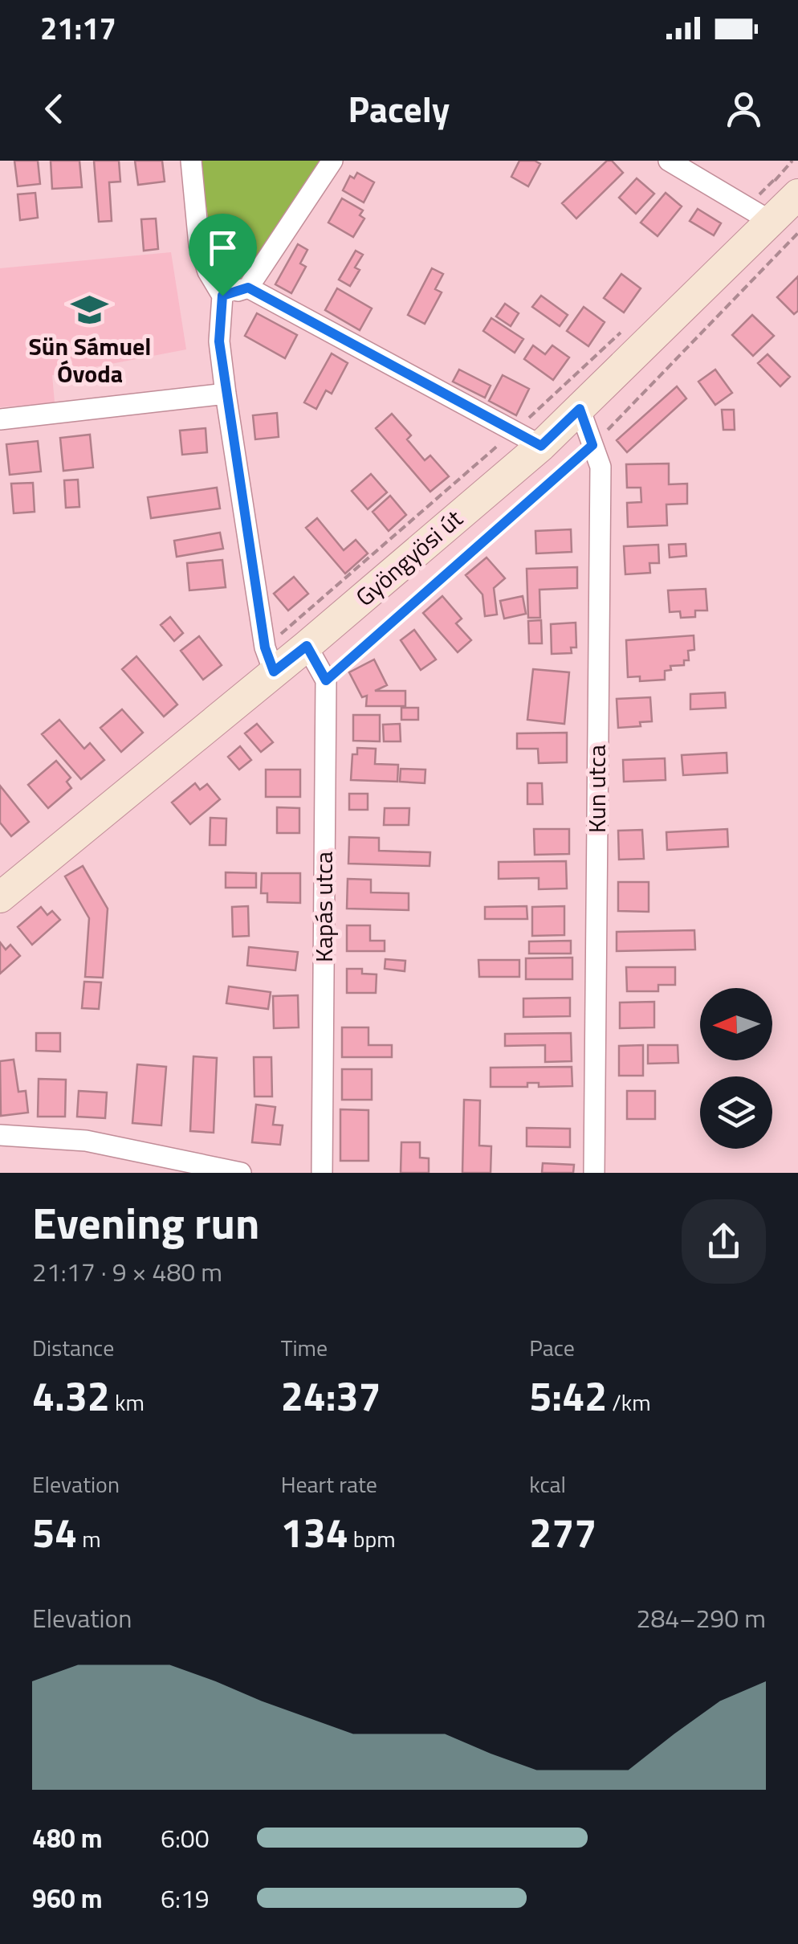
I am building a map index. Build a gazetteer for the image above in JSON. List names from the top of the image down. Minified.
{"streets":{"street":["Gyöngyösi út","Kun utca","Kapás utca"]},"crossings":[["Gyöngyösi út","Kun utca"],["Gyöngyösi út","Kapás utca"]],"places":{"school or university":["Sün Sámuel Óvoda"]},"north":"left","page":{"status":"21:17","header":"Pacely","heading":["Evening run","21:17 · 9 × 480 m"],"stats":[["Distance","4.32 km"],["Time","24:37"],["Pace","5:42 /km"],["Elevation","54 m"],["Heart rate","134 bpm"],["kcal","277"]],"chart":["Elevation","284–290 m"],"list":[{"name":"480 m","note":"6:00"},{"name":"960 m","note":"6:19"}]}}
